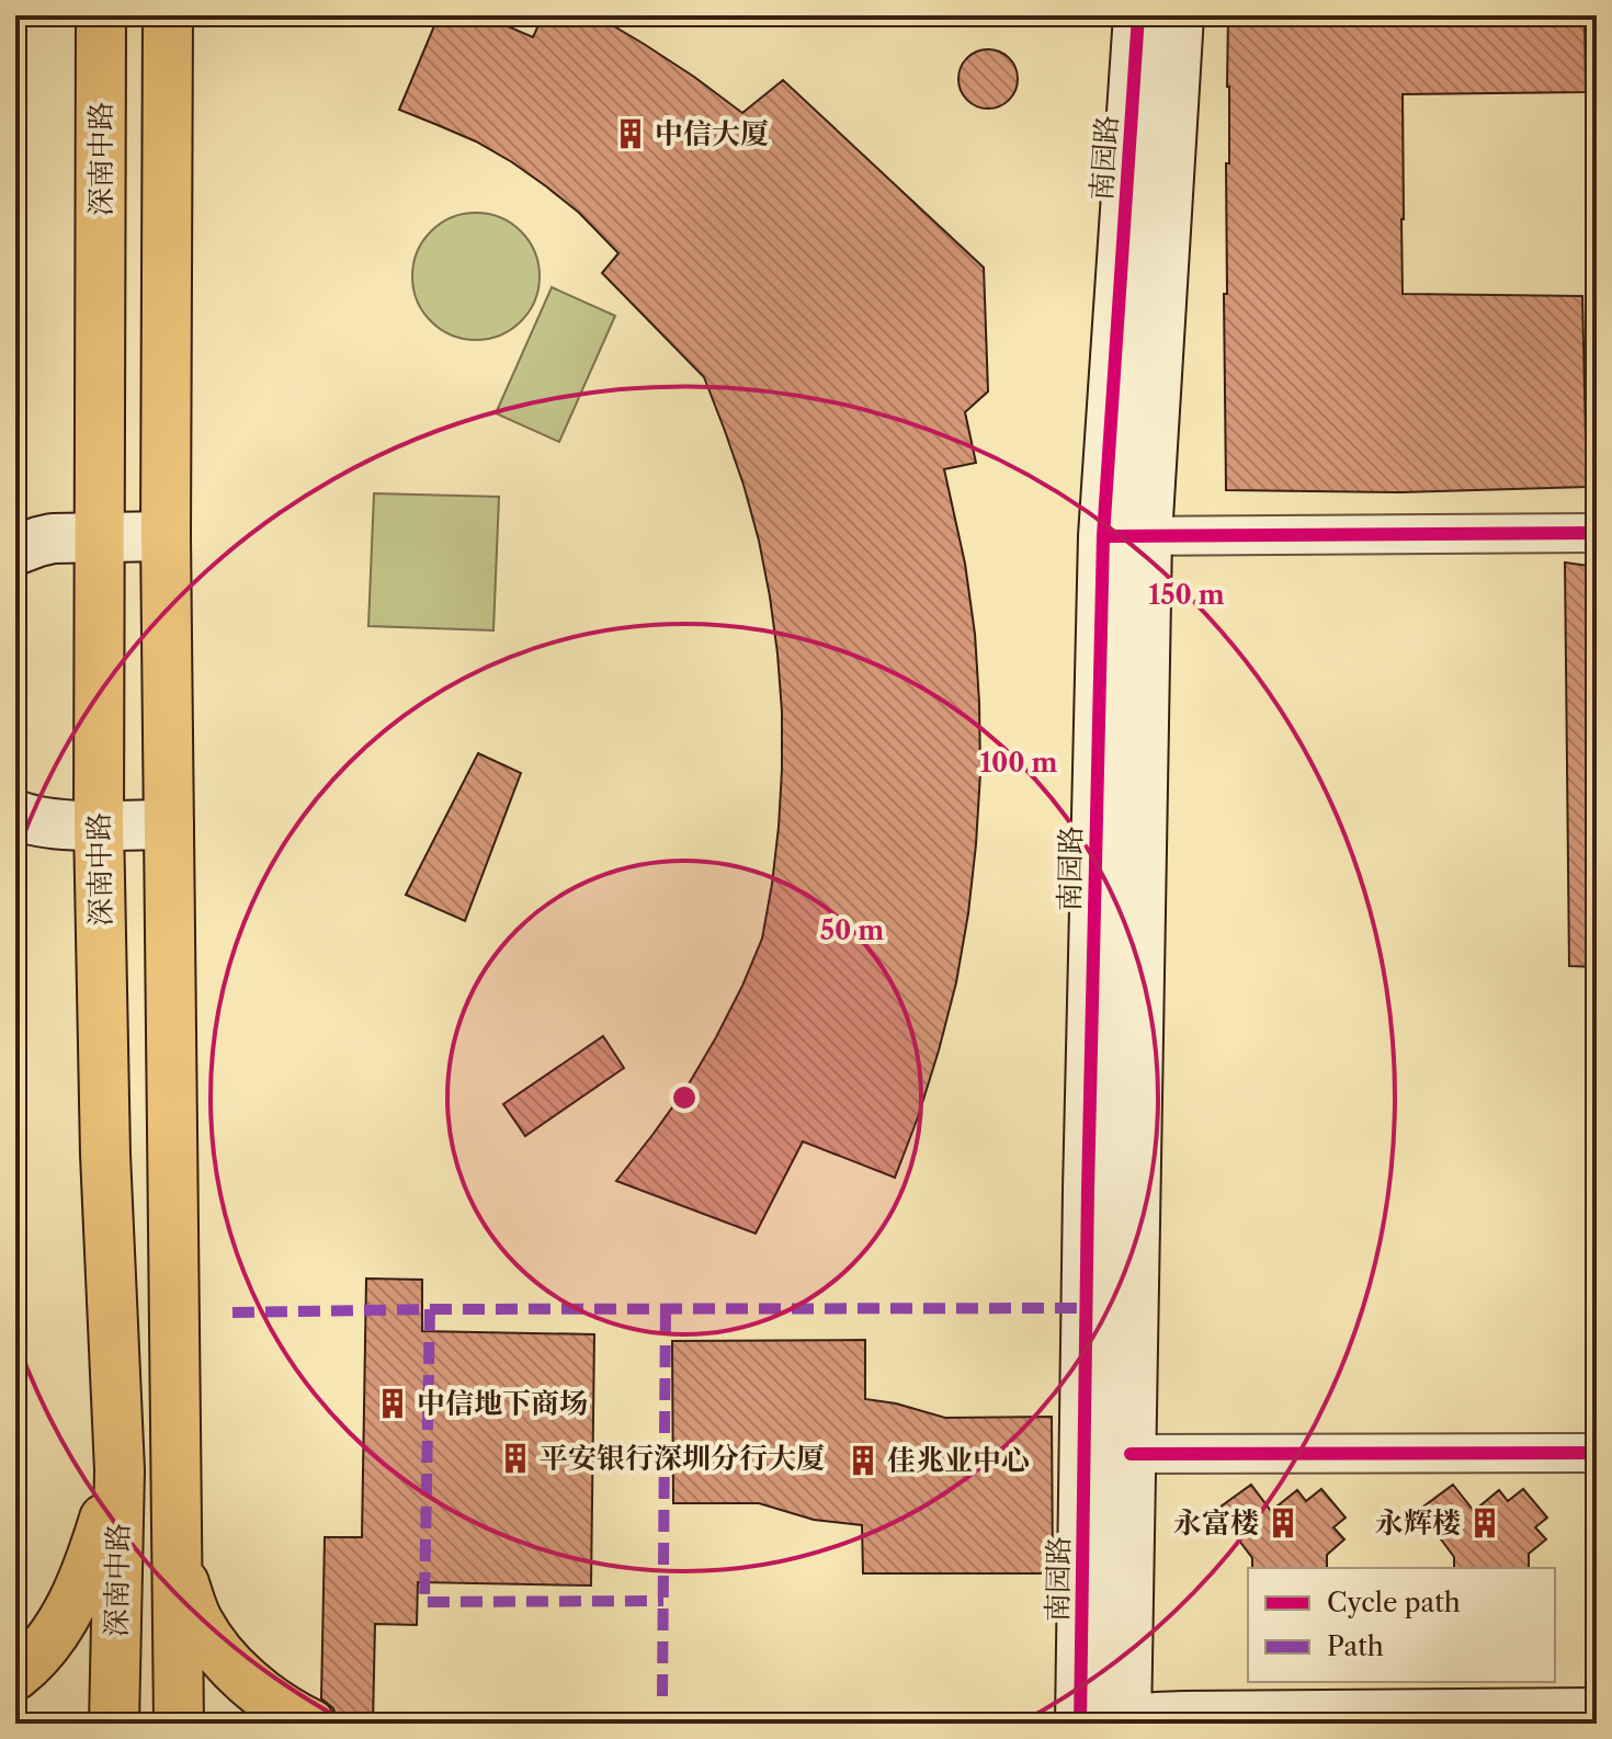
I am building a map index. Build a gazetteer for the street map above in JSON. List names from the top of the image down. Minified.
{"streets":{"main road":["深南中路"],"street":["南园路"]},"places":{"building":["中信大厦","中信地下商场","平安银行深圳分行大厦","佳兆业中心","永富楼","永辉楼"]},"legend":["Cycle path","Path"],"rings":["150 m","100 m","50 m"]}
